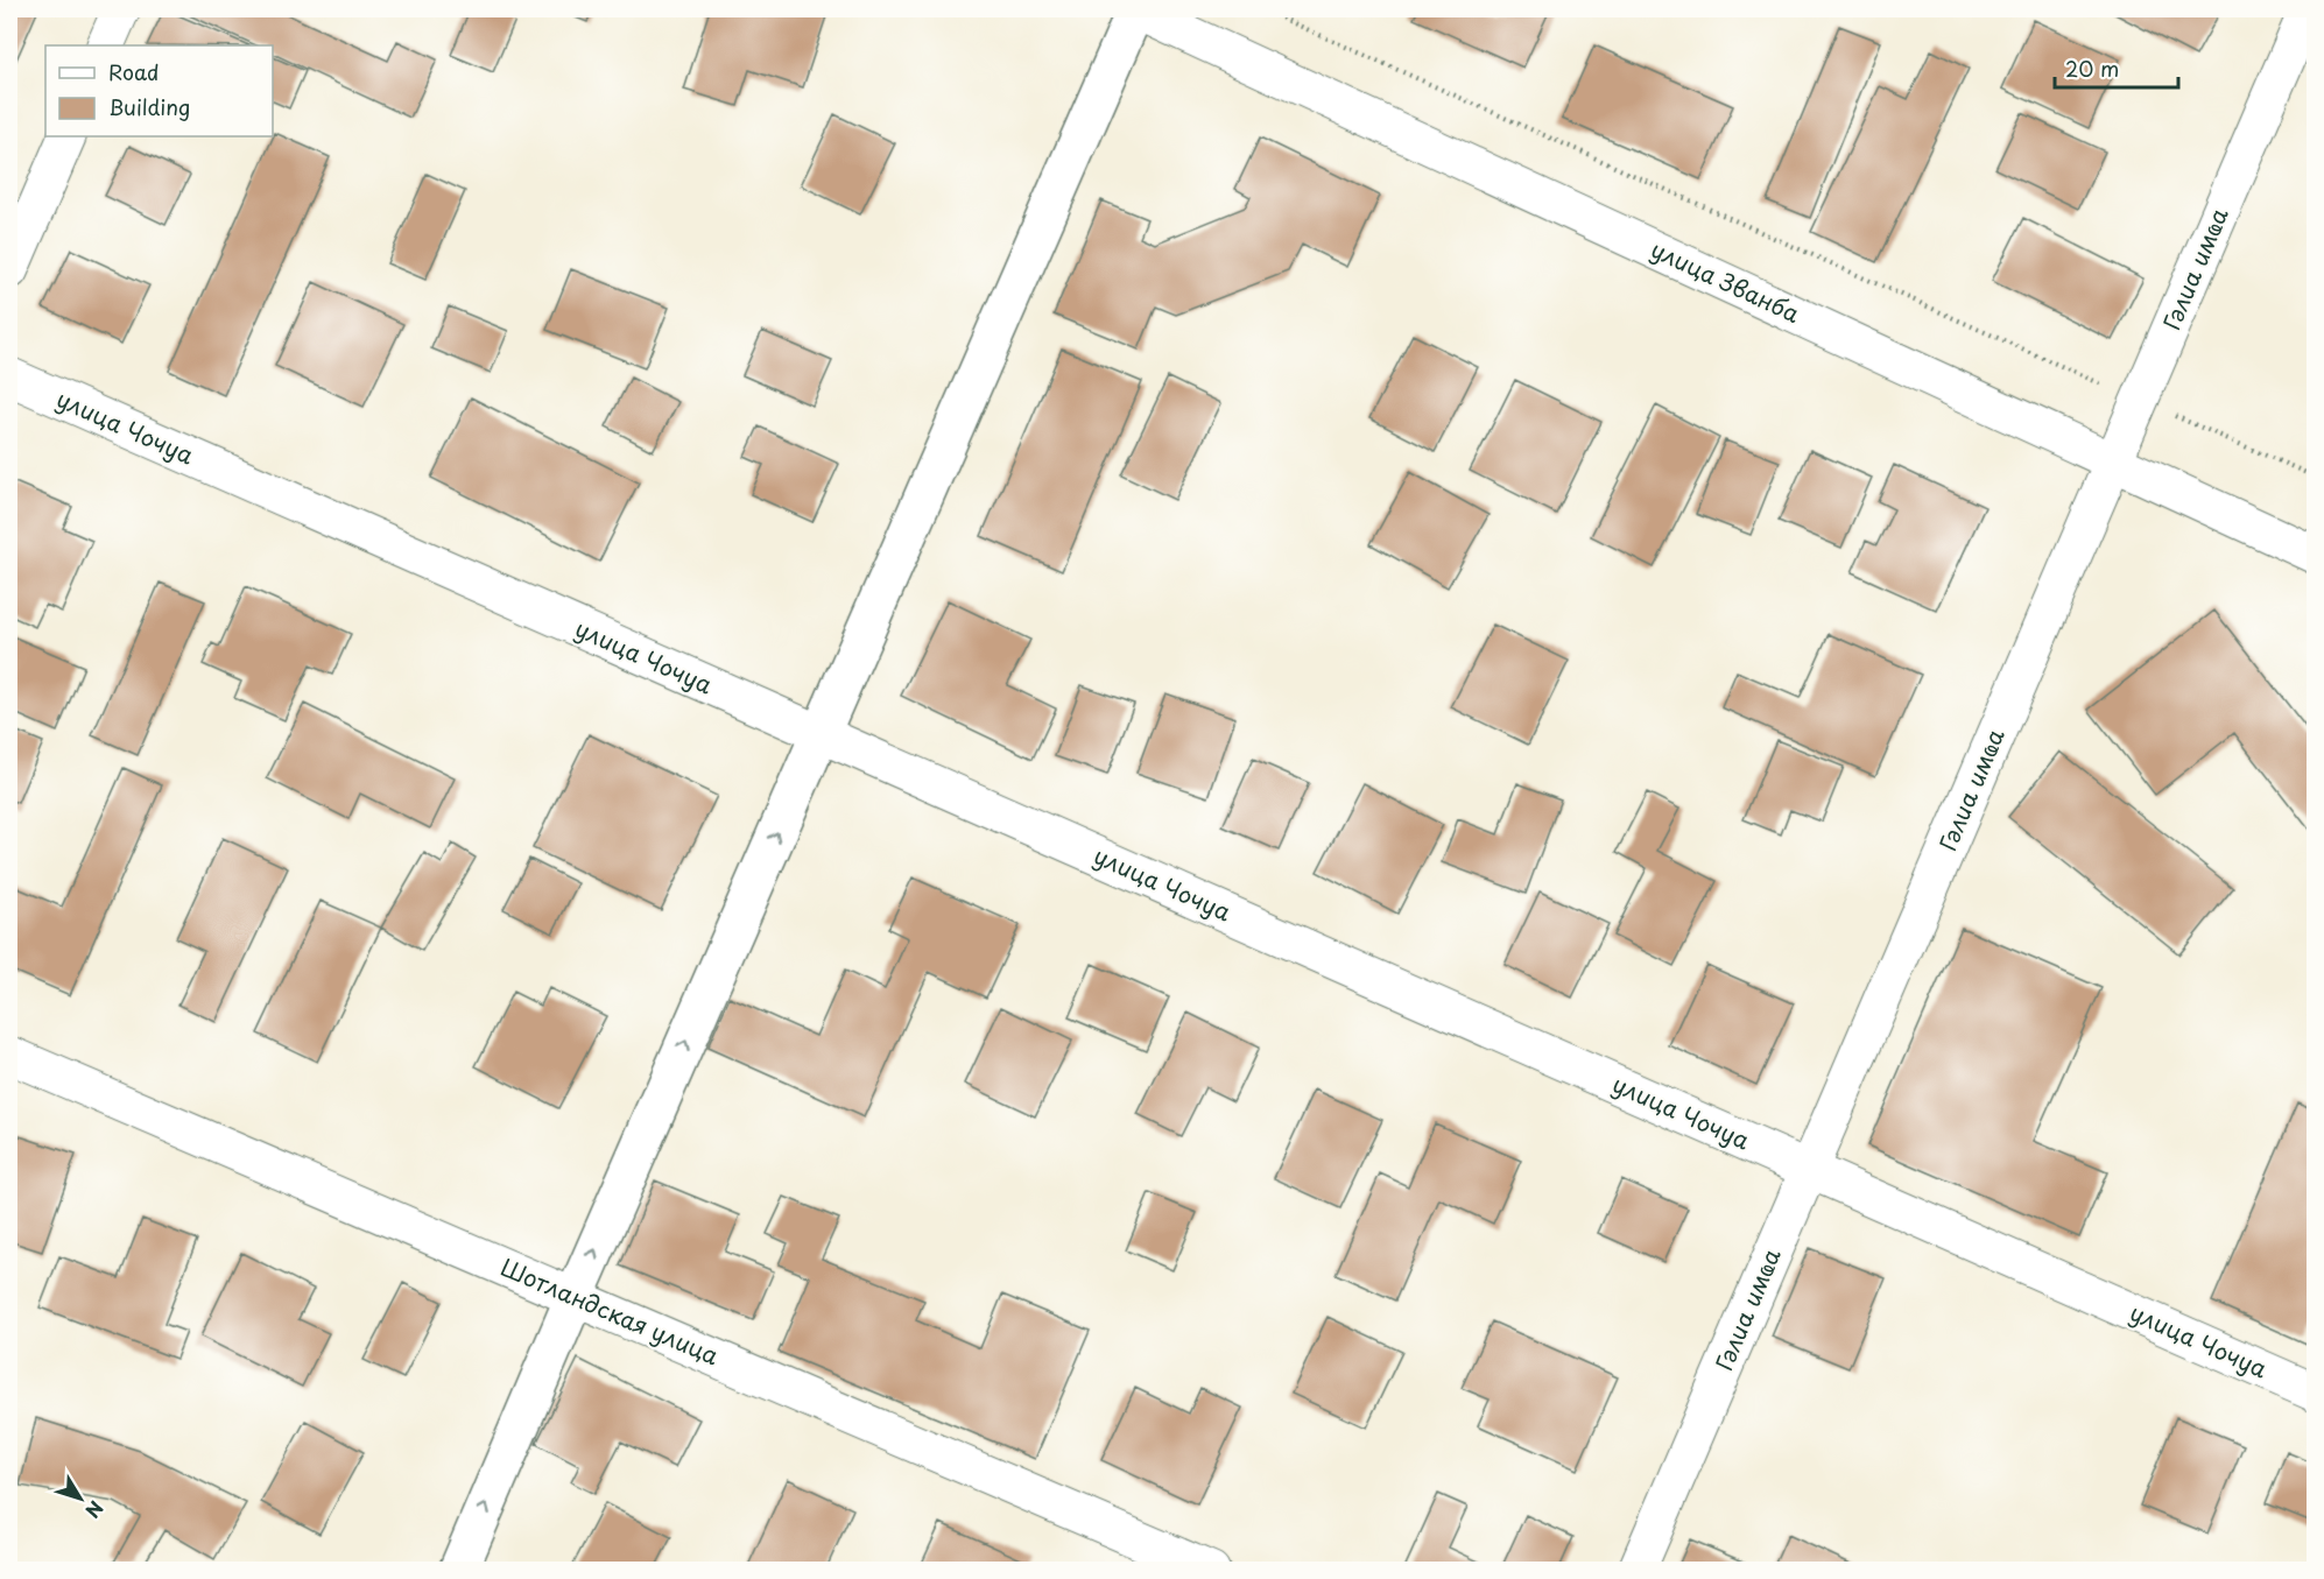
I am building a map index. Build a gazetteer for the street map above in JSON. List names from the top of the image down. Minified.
{"streets":{"street":["Гәлиа имҩа","улица Званба","улица Чочуа","Шотландская улица"]},"crossings":[["Гәлиа имҩа","улица Званба"],["Гәлиа имҩа","улица Чочуа"]],"legend":["Road","Building"],"scale_bar":"20 m","north":"bottom right"}
